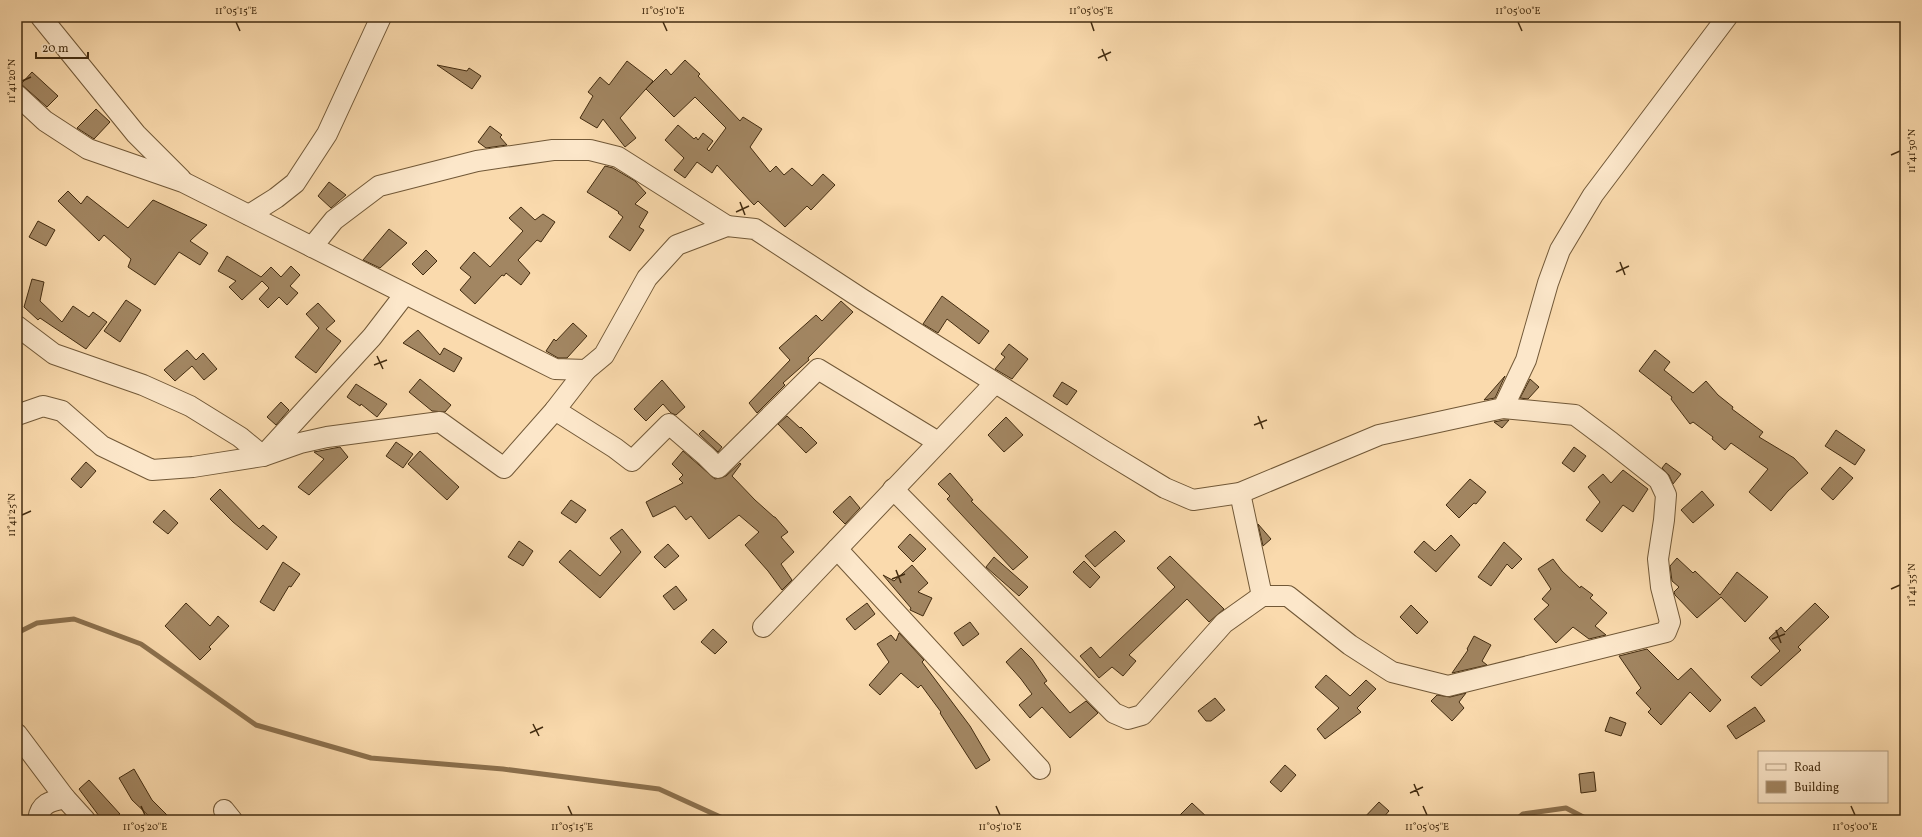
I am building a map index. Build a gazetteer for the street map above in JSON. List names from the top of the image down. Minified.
{"legend":["Road","Building"],"scale_bar":"20 m","coordinates":["11°05'15\"E","11°05'10\"E","11°05'05\"E","11°05'00\"E","11°41'20\"N","11°41'30\"N","11°41'25\"N","11°41'35\"N","11°05'20\"E"]}
